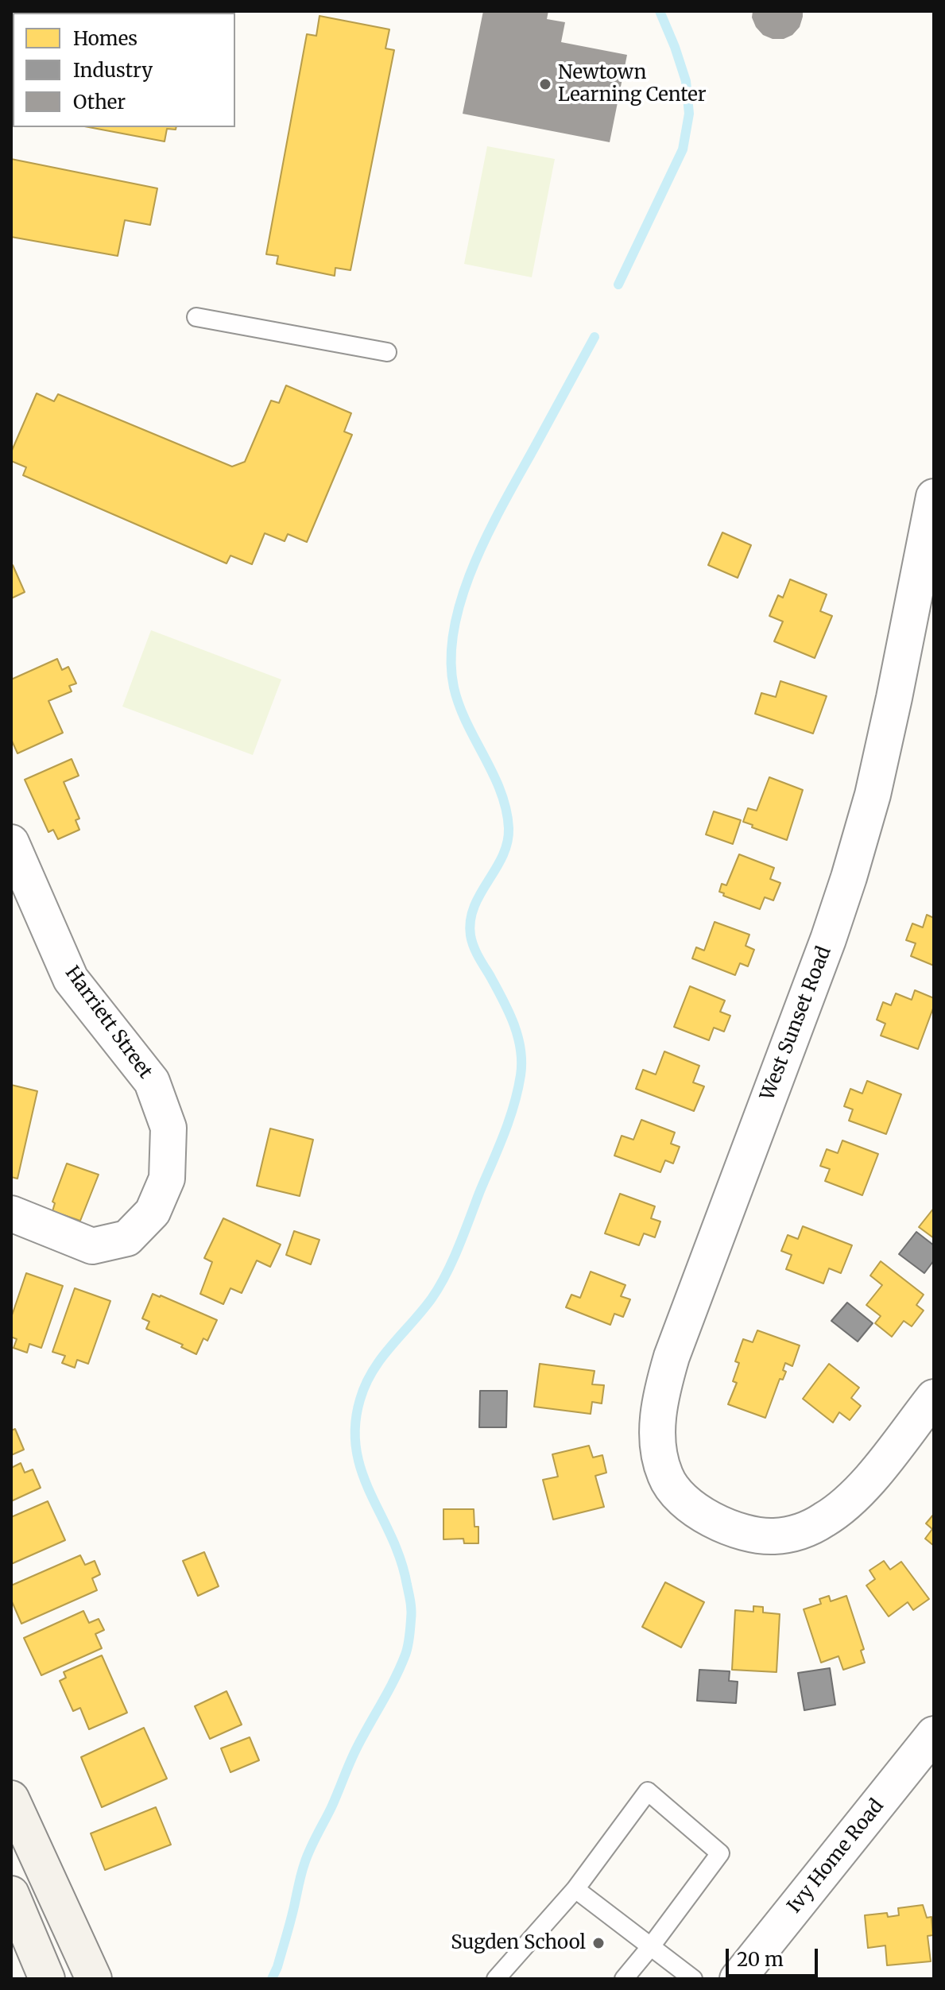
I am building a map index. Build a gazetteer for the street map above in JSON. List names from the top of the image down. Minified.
{"streets":{"street":["Harriett Street","West Sunset Road","Ivy Home Road"]},"places":["Newtown Learning Center","Sugden School"],"legend":["Homes","Industry","Other"],"scale_bar":"20 m"}
